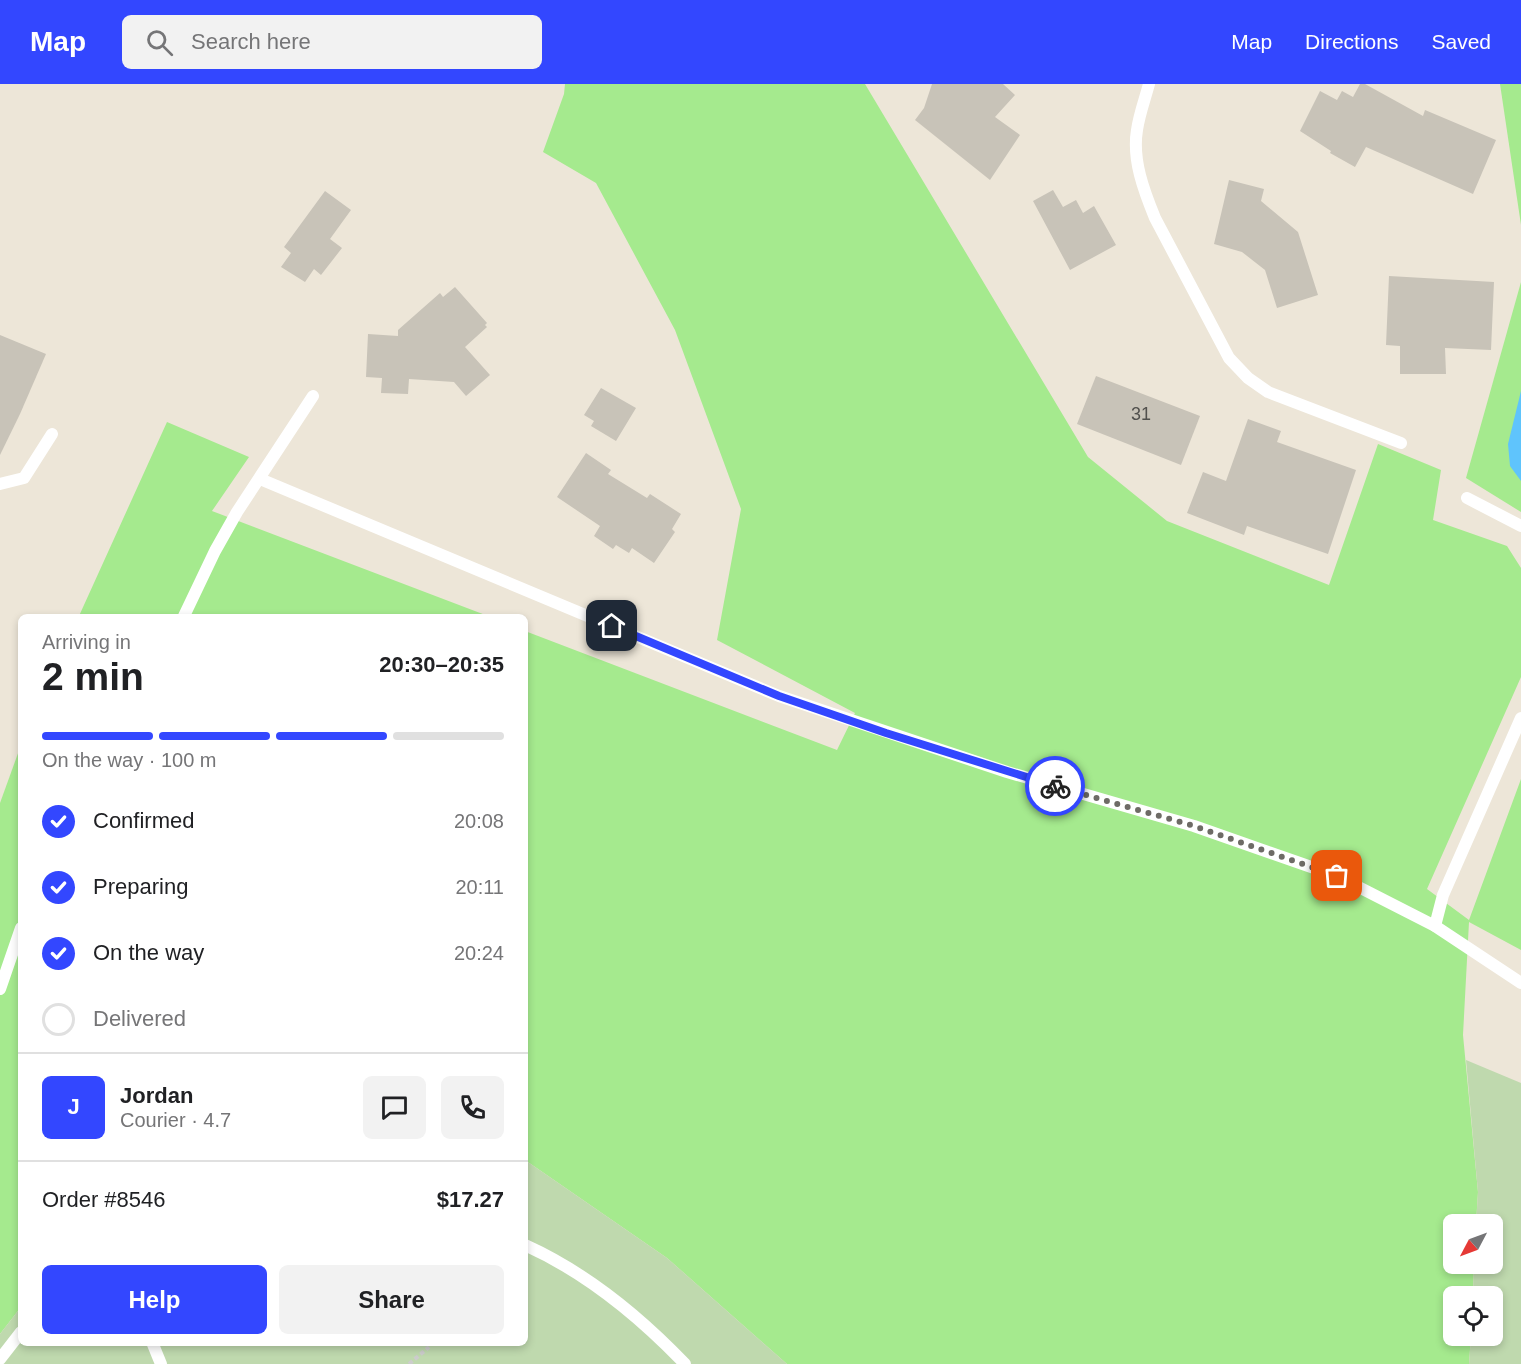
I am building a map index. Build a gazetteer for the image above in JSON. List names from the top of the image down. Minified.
{"house_numbers":["31"],"north":"bottom left","page":{"header":"Map","search":"Search here","nav":["Map","Directions","Saved"],"heading":["2 min","Arriving in","20:30–20:35"],"panel":["Jordan","Courier · 4.7","Order #8546","$17.27"],"bar":"On the way · 100 m","list":[["Confirmed","20:08"],["Preparing","20:11"],["On the way","20:24"],"Delivered"],"round":"J","buttons":["Help","Share"]}}
